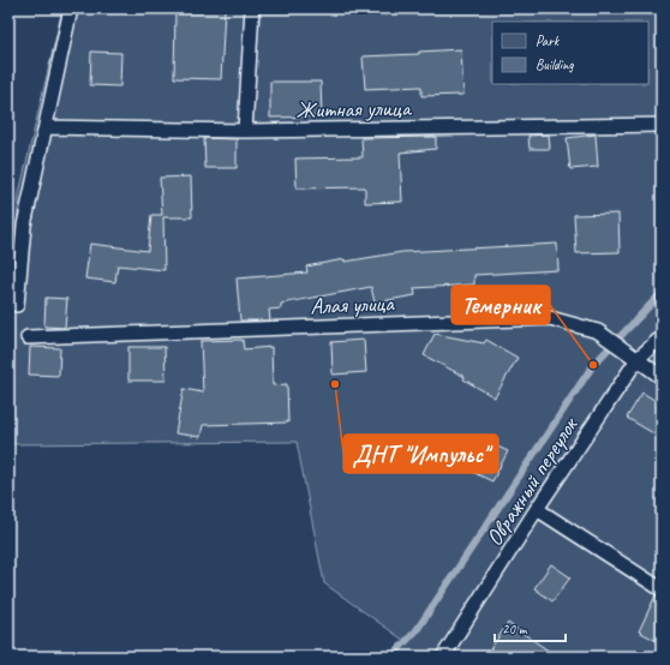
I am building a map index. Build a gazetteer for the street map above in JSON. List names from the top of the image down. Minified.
{"streets":{"lane":["Житная улица","Алая улица","Овражный переулок"]},"crossings":[["Алая улица","Овражный переулок"]],"places":["Темерник","ДНТ \"Импульс\""],"legend":["Park","Building"],"scale_bar":"20 m"}
